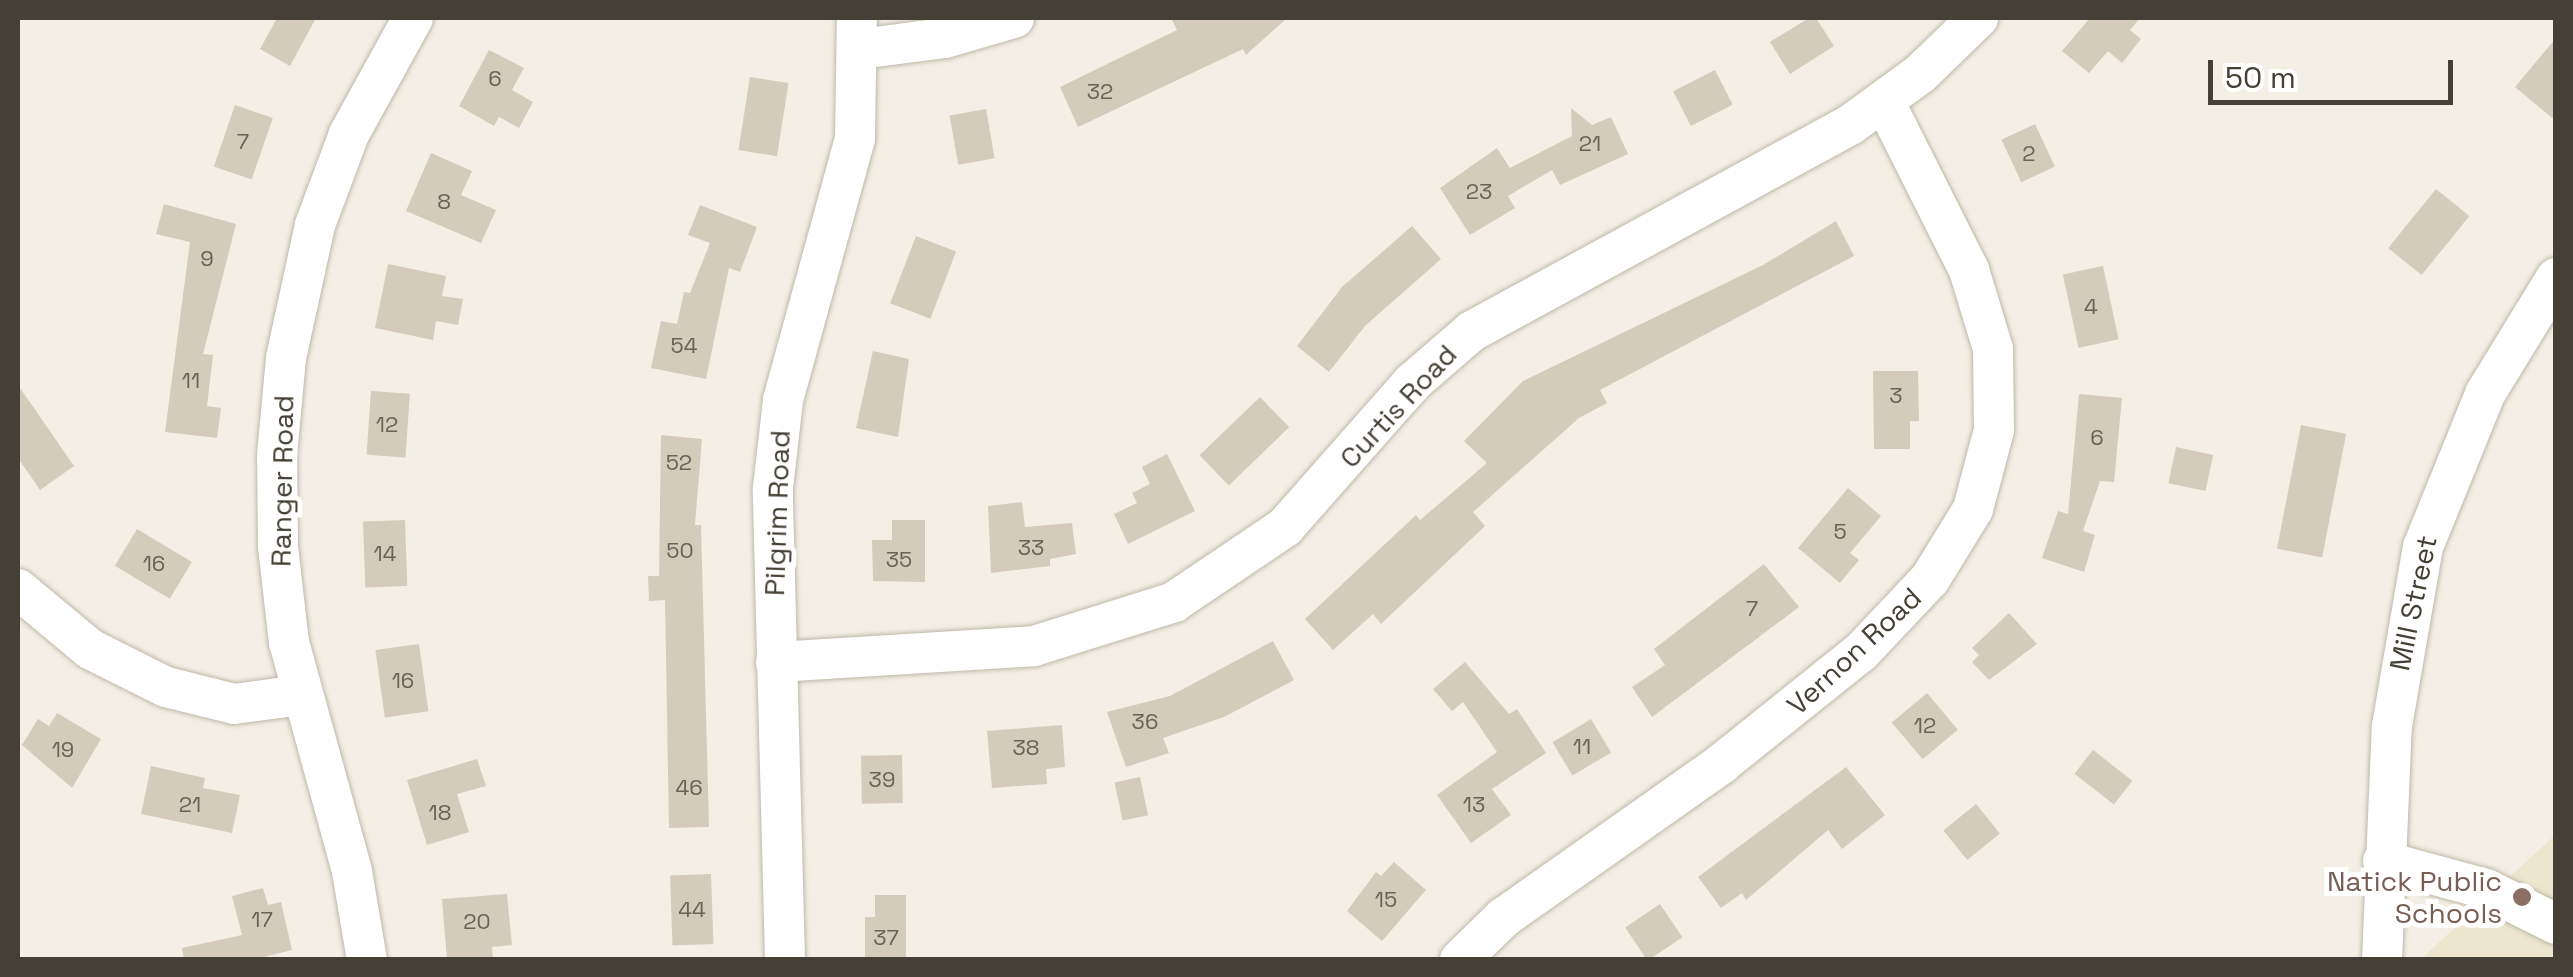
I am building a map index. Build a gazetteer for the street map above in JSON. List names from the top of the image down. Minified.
{"streets":{"street":["Curtis Road","Ranger Road","Pilgrim Road","Mill Street","Vernon Road"]},"crossings":[["Curtis Road","Pilgrim Road"],["Curtis Road","Vernon Road"]],"places":["Natick Public Schools"],"house_numbers":["6","32","7","21","2","23","8","9","4","54","11","3","12","6","52","5","33","50","14","35","16","7","16","36","12","11","38","19","39","46","21","13","18","15","44","17","20","37"],"scale_bar":"50 m"}
